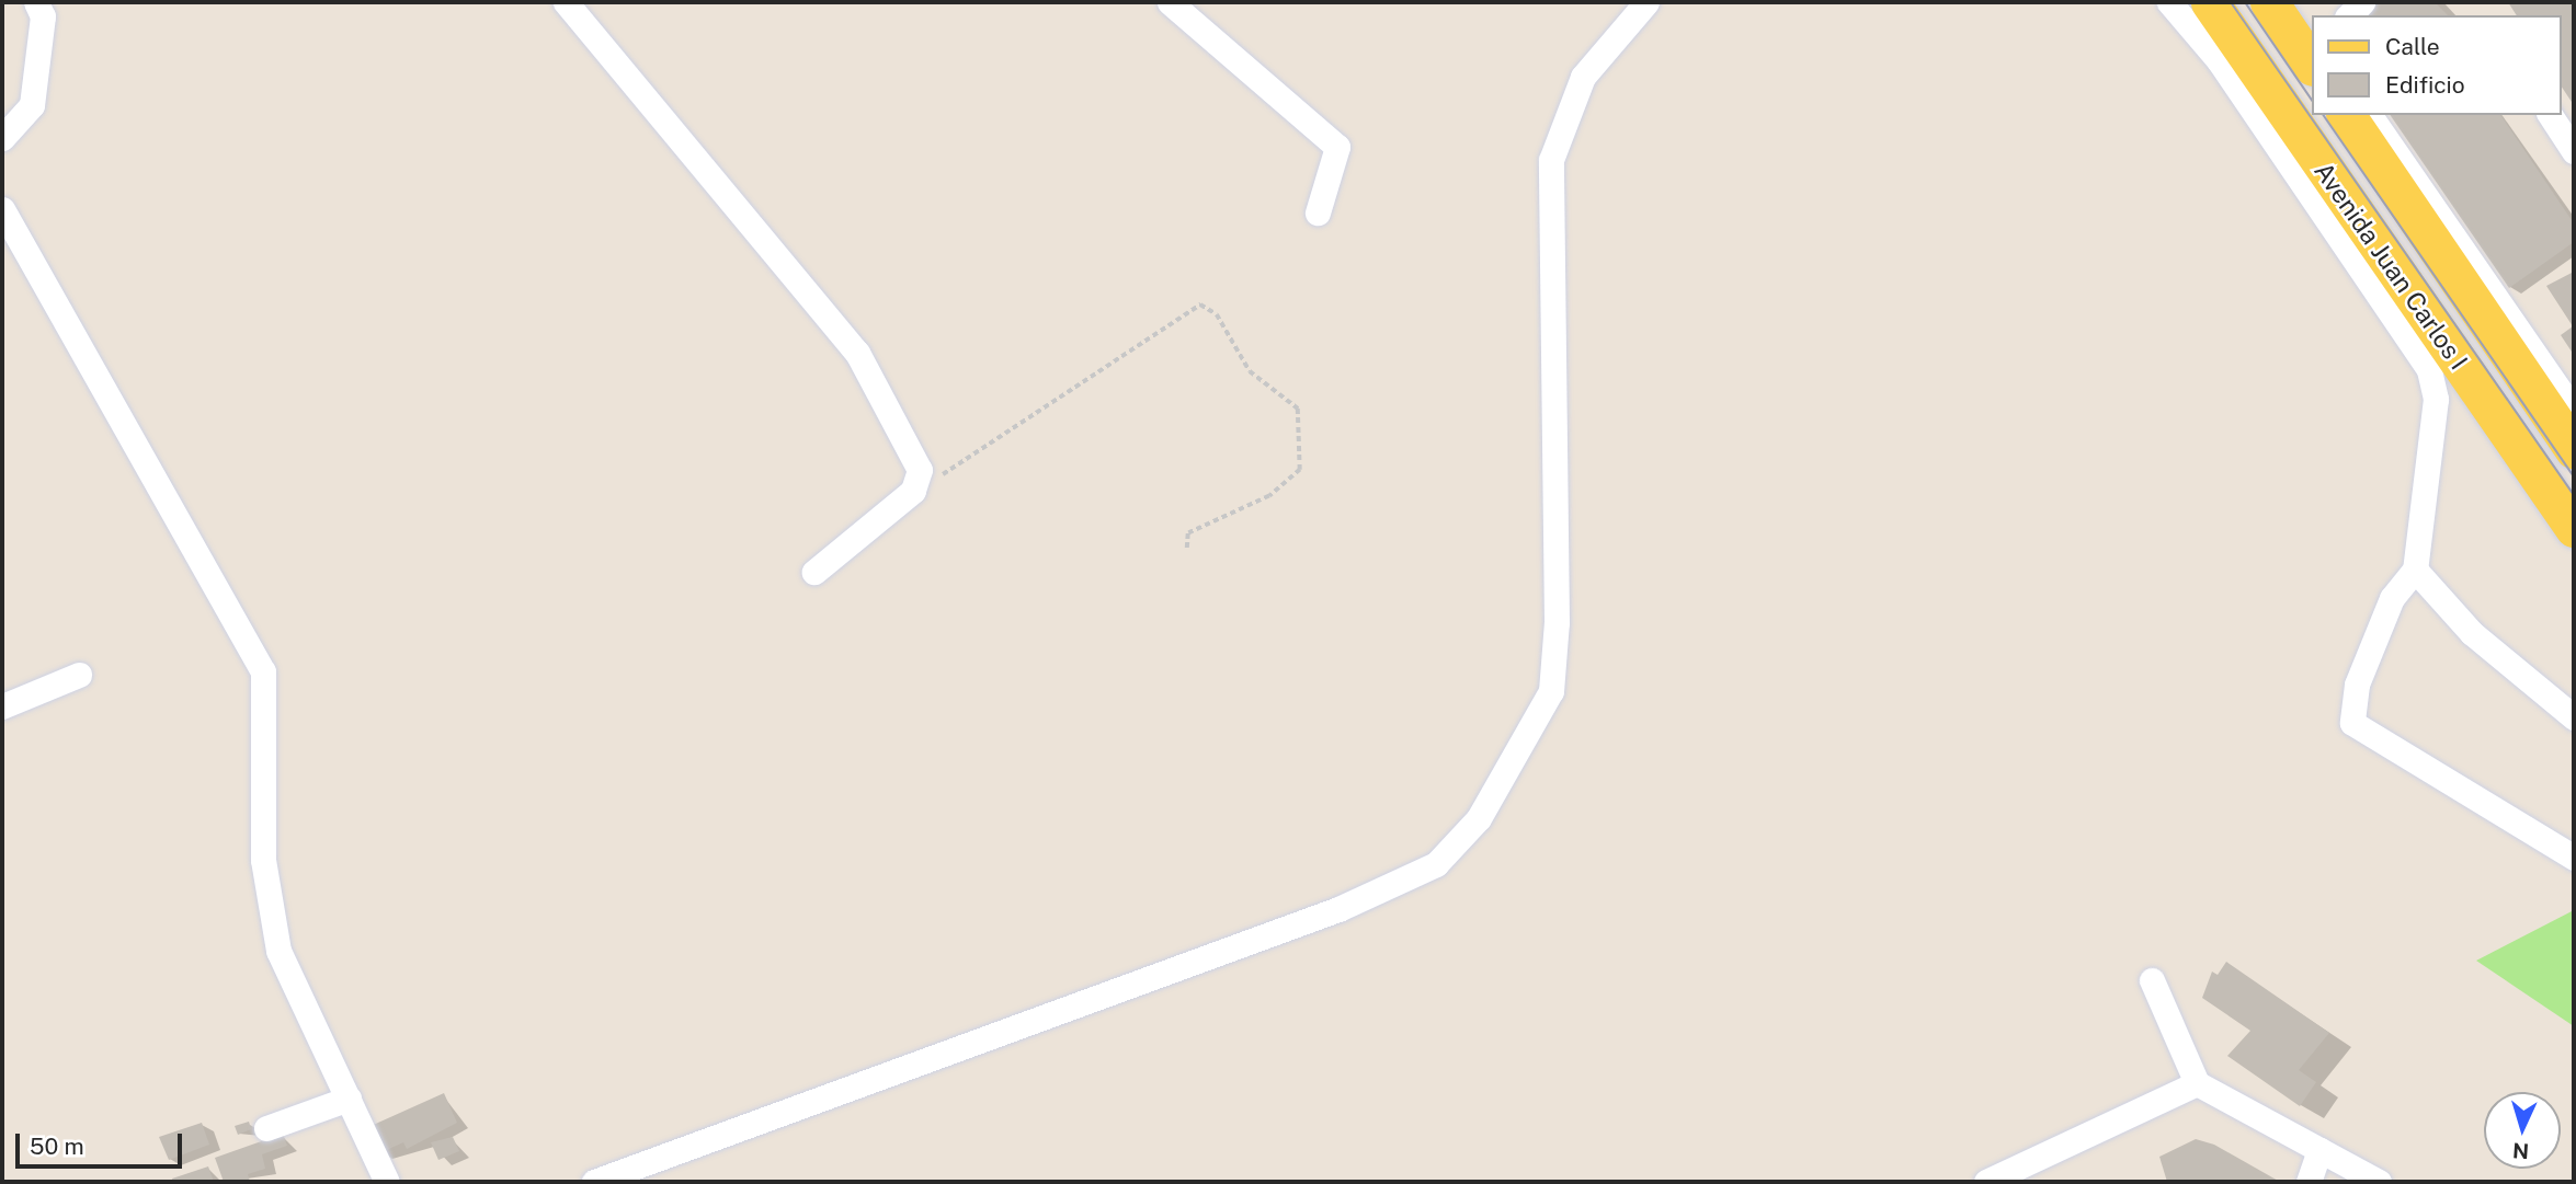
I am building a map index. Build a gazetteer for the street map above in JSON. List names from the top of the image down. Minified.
{"streets":{"main road":["Avenida Juan Carlos I"]},"legend":["Calle","Edificio"],"scale_bar":"50 m","north":"bottom"}
